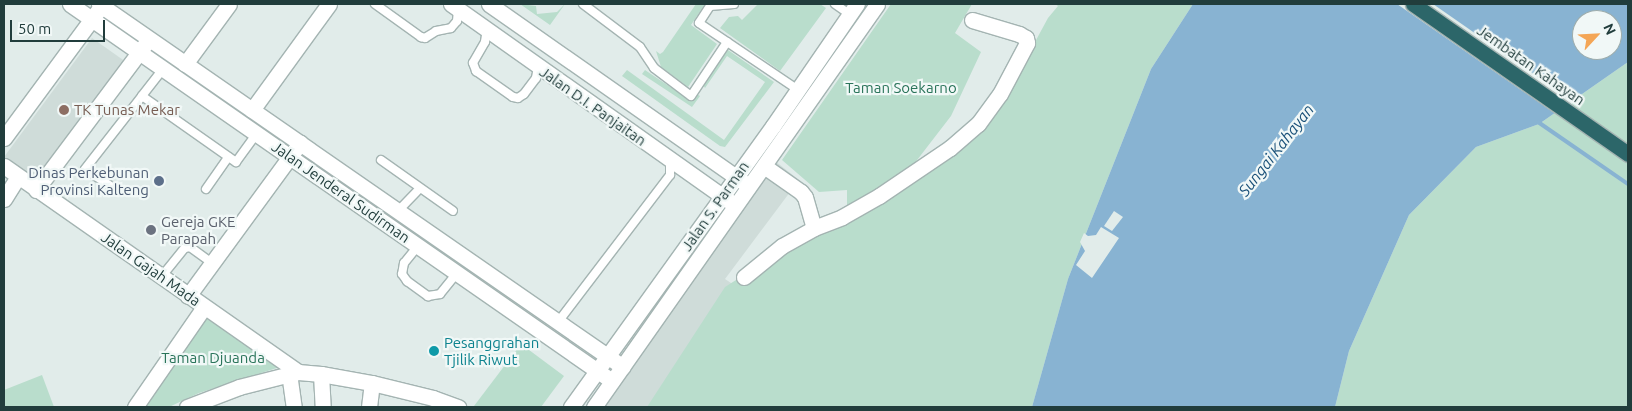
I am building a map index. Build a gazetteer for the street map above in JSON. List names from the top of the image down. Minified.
{"streets":{"highway":["Jembatan Kahayan"],"street":["Jalan D.I. Panjaitan","Jalan Jenderal Sudirman","Jalan S. Parman","Jalan Gajah Mada"]},"crossings":[["Jalan D.I. Panjaitan","Jalan S. Parman"],["Jalan Jenderal Sudirman","Jalan S. Parman"]],"water":["Sungai Kahayan"],"parks":["Taman Soekarno","Taman Djuanda"],"places":["TK Tunas Mekar","Dinas Perkebunan Provinsi Kalteng","Gereja GKE Parapah","Pesanggrahan Tjilik Riwut"],"scale_bar":"50 m","north":"top right"}
